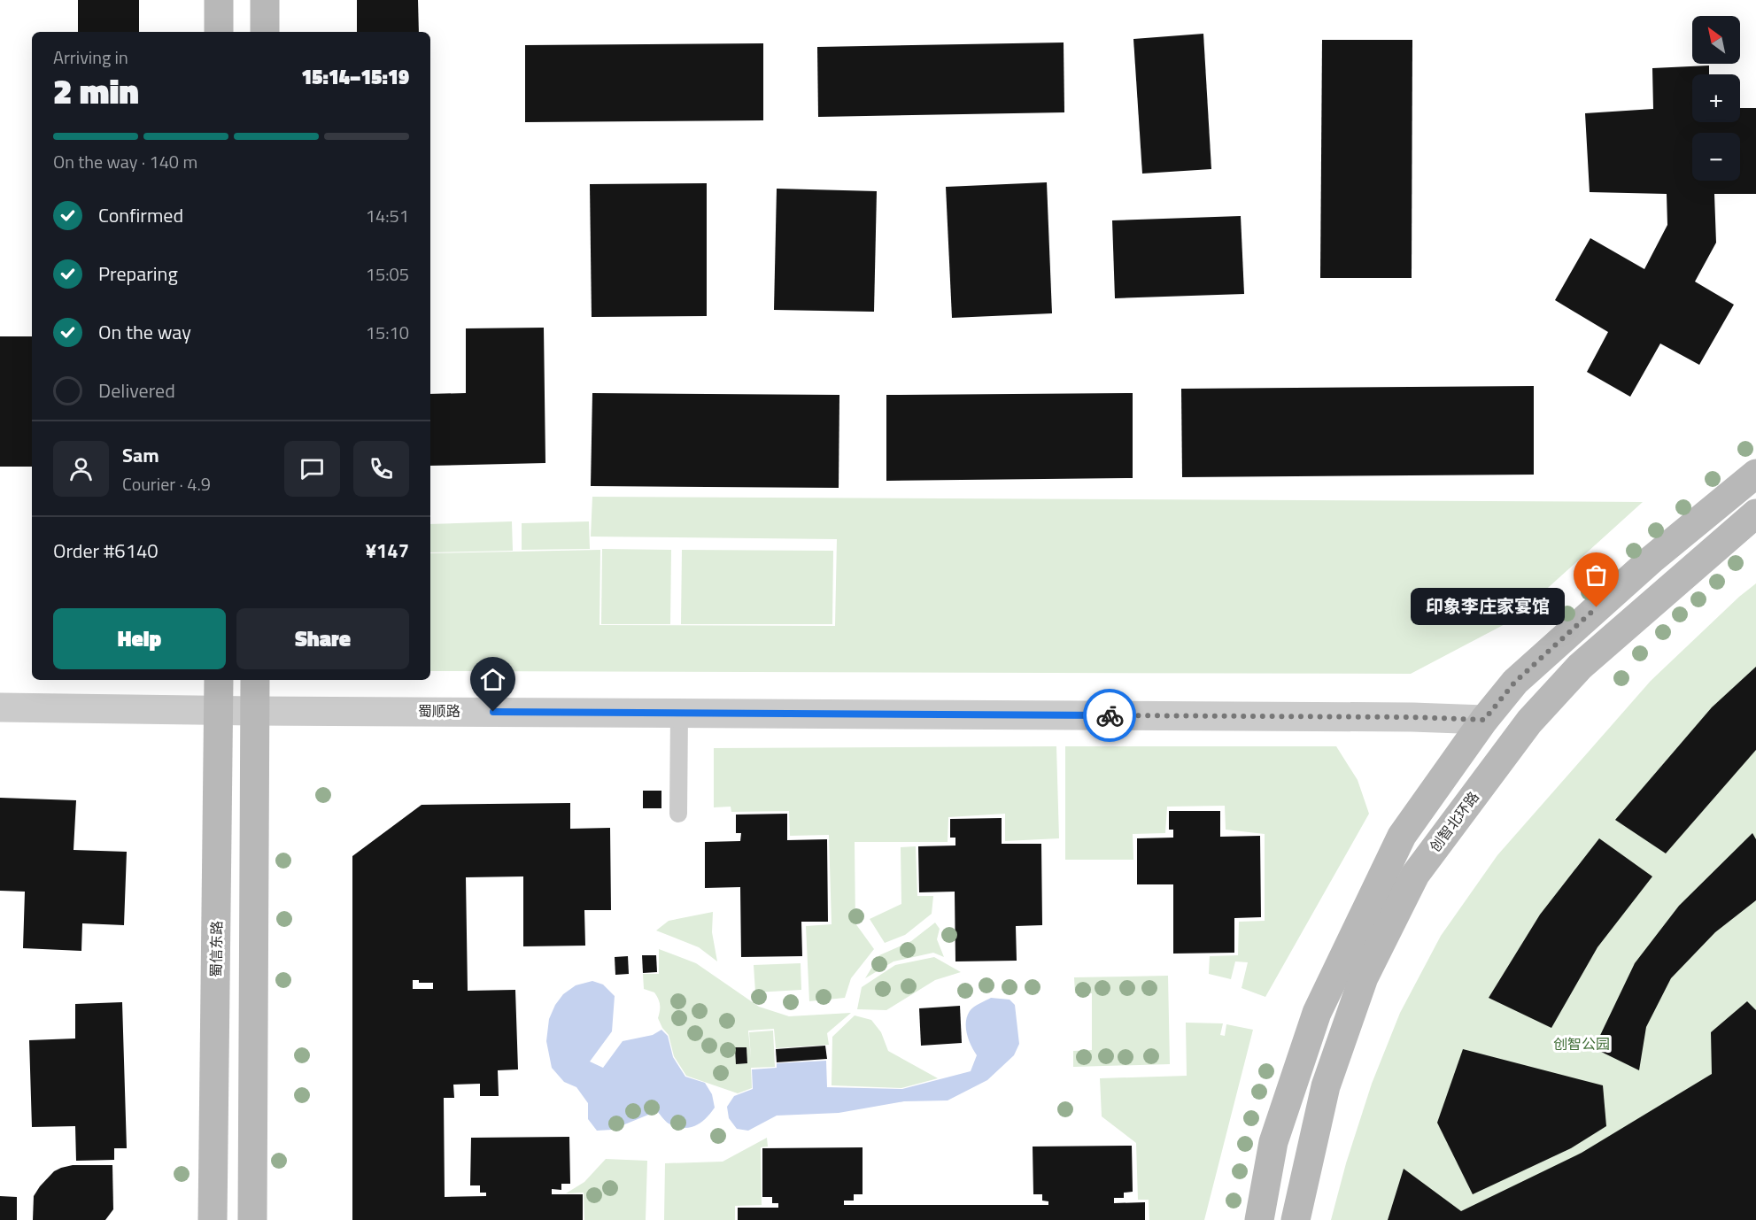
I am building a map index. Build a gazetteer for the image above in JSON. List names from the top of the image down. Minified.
{"streets":{"main road":["创智北环路","蜀信东路"],"street":["蜀顺路"]},"crossings":[["蜀顺路","蜀信东路"]],"parks":["创智公园"],"places":["印象李庄家宴馆"],"north":"top left","page":{"map_buttons":["+","−"],"heading":["2 min","Arriving in","15:14–15:19"],"panel":["Sam","Courier · 4.9","Order #6140","¥147"],"bar":"On the way · 140 m","list":[["Confirmed","14:51"],["Preparing","15:05"],["On the way","15:10"],"Delivered"],"bubble":"印象李庄家宴馆","buttons":["Help","Share"]}}
